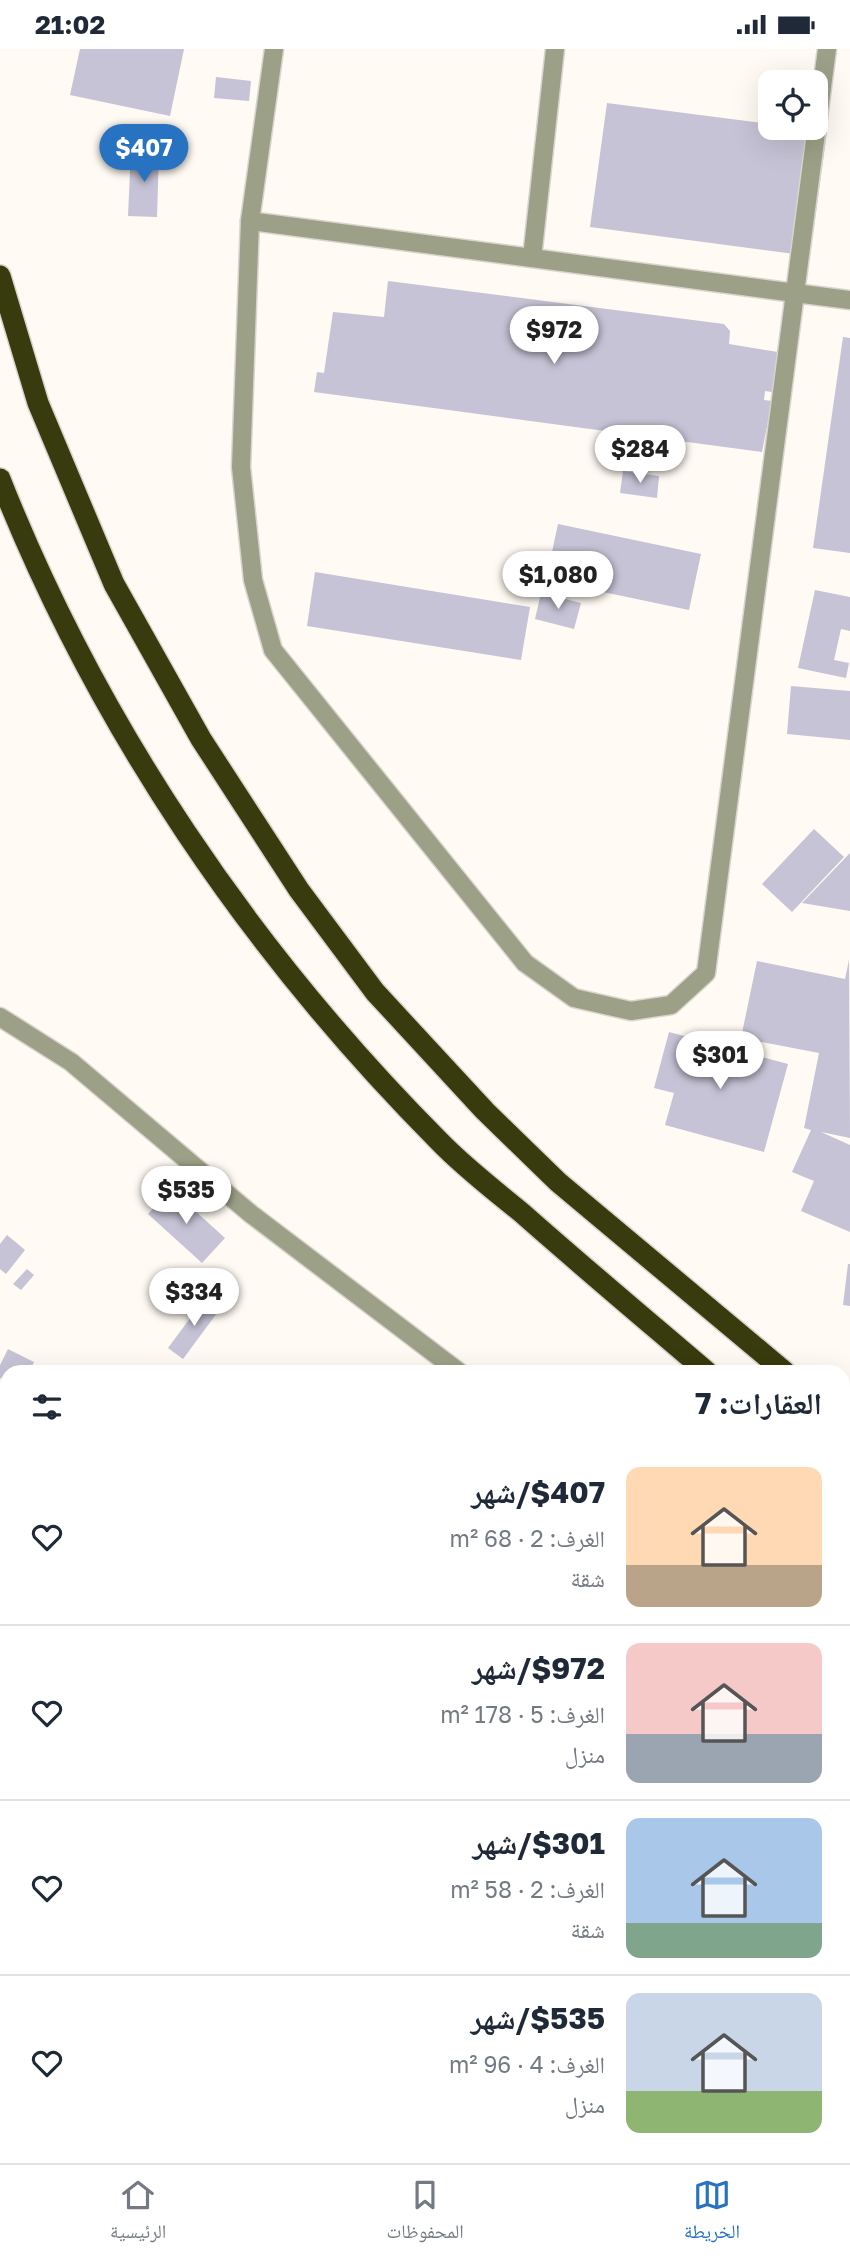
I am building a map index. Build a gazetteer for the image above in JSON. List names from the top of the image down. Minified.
{"page":{"status":"21:02","price":["$407","$972","$284","$1,080","$301","$535","$334"],"heading":"العقارات: 7","list":[{"name":"$407/شهر","note":"الغرف: 2 · 68 m² · شقة"},{"name":"$972/شهر","note":"الغرف: 5 · 178 m² · منزل"},{"name":"$301/شهر","note":"الغرف: 2 · 58 m² · شقة"},{"name":"$535/شهر","note":"الغرف: 4 · 96 m² · منزل"}],"tabs":["الخريطة","المحفوظات","الرئيسية"]}}
